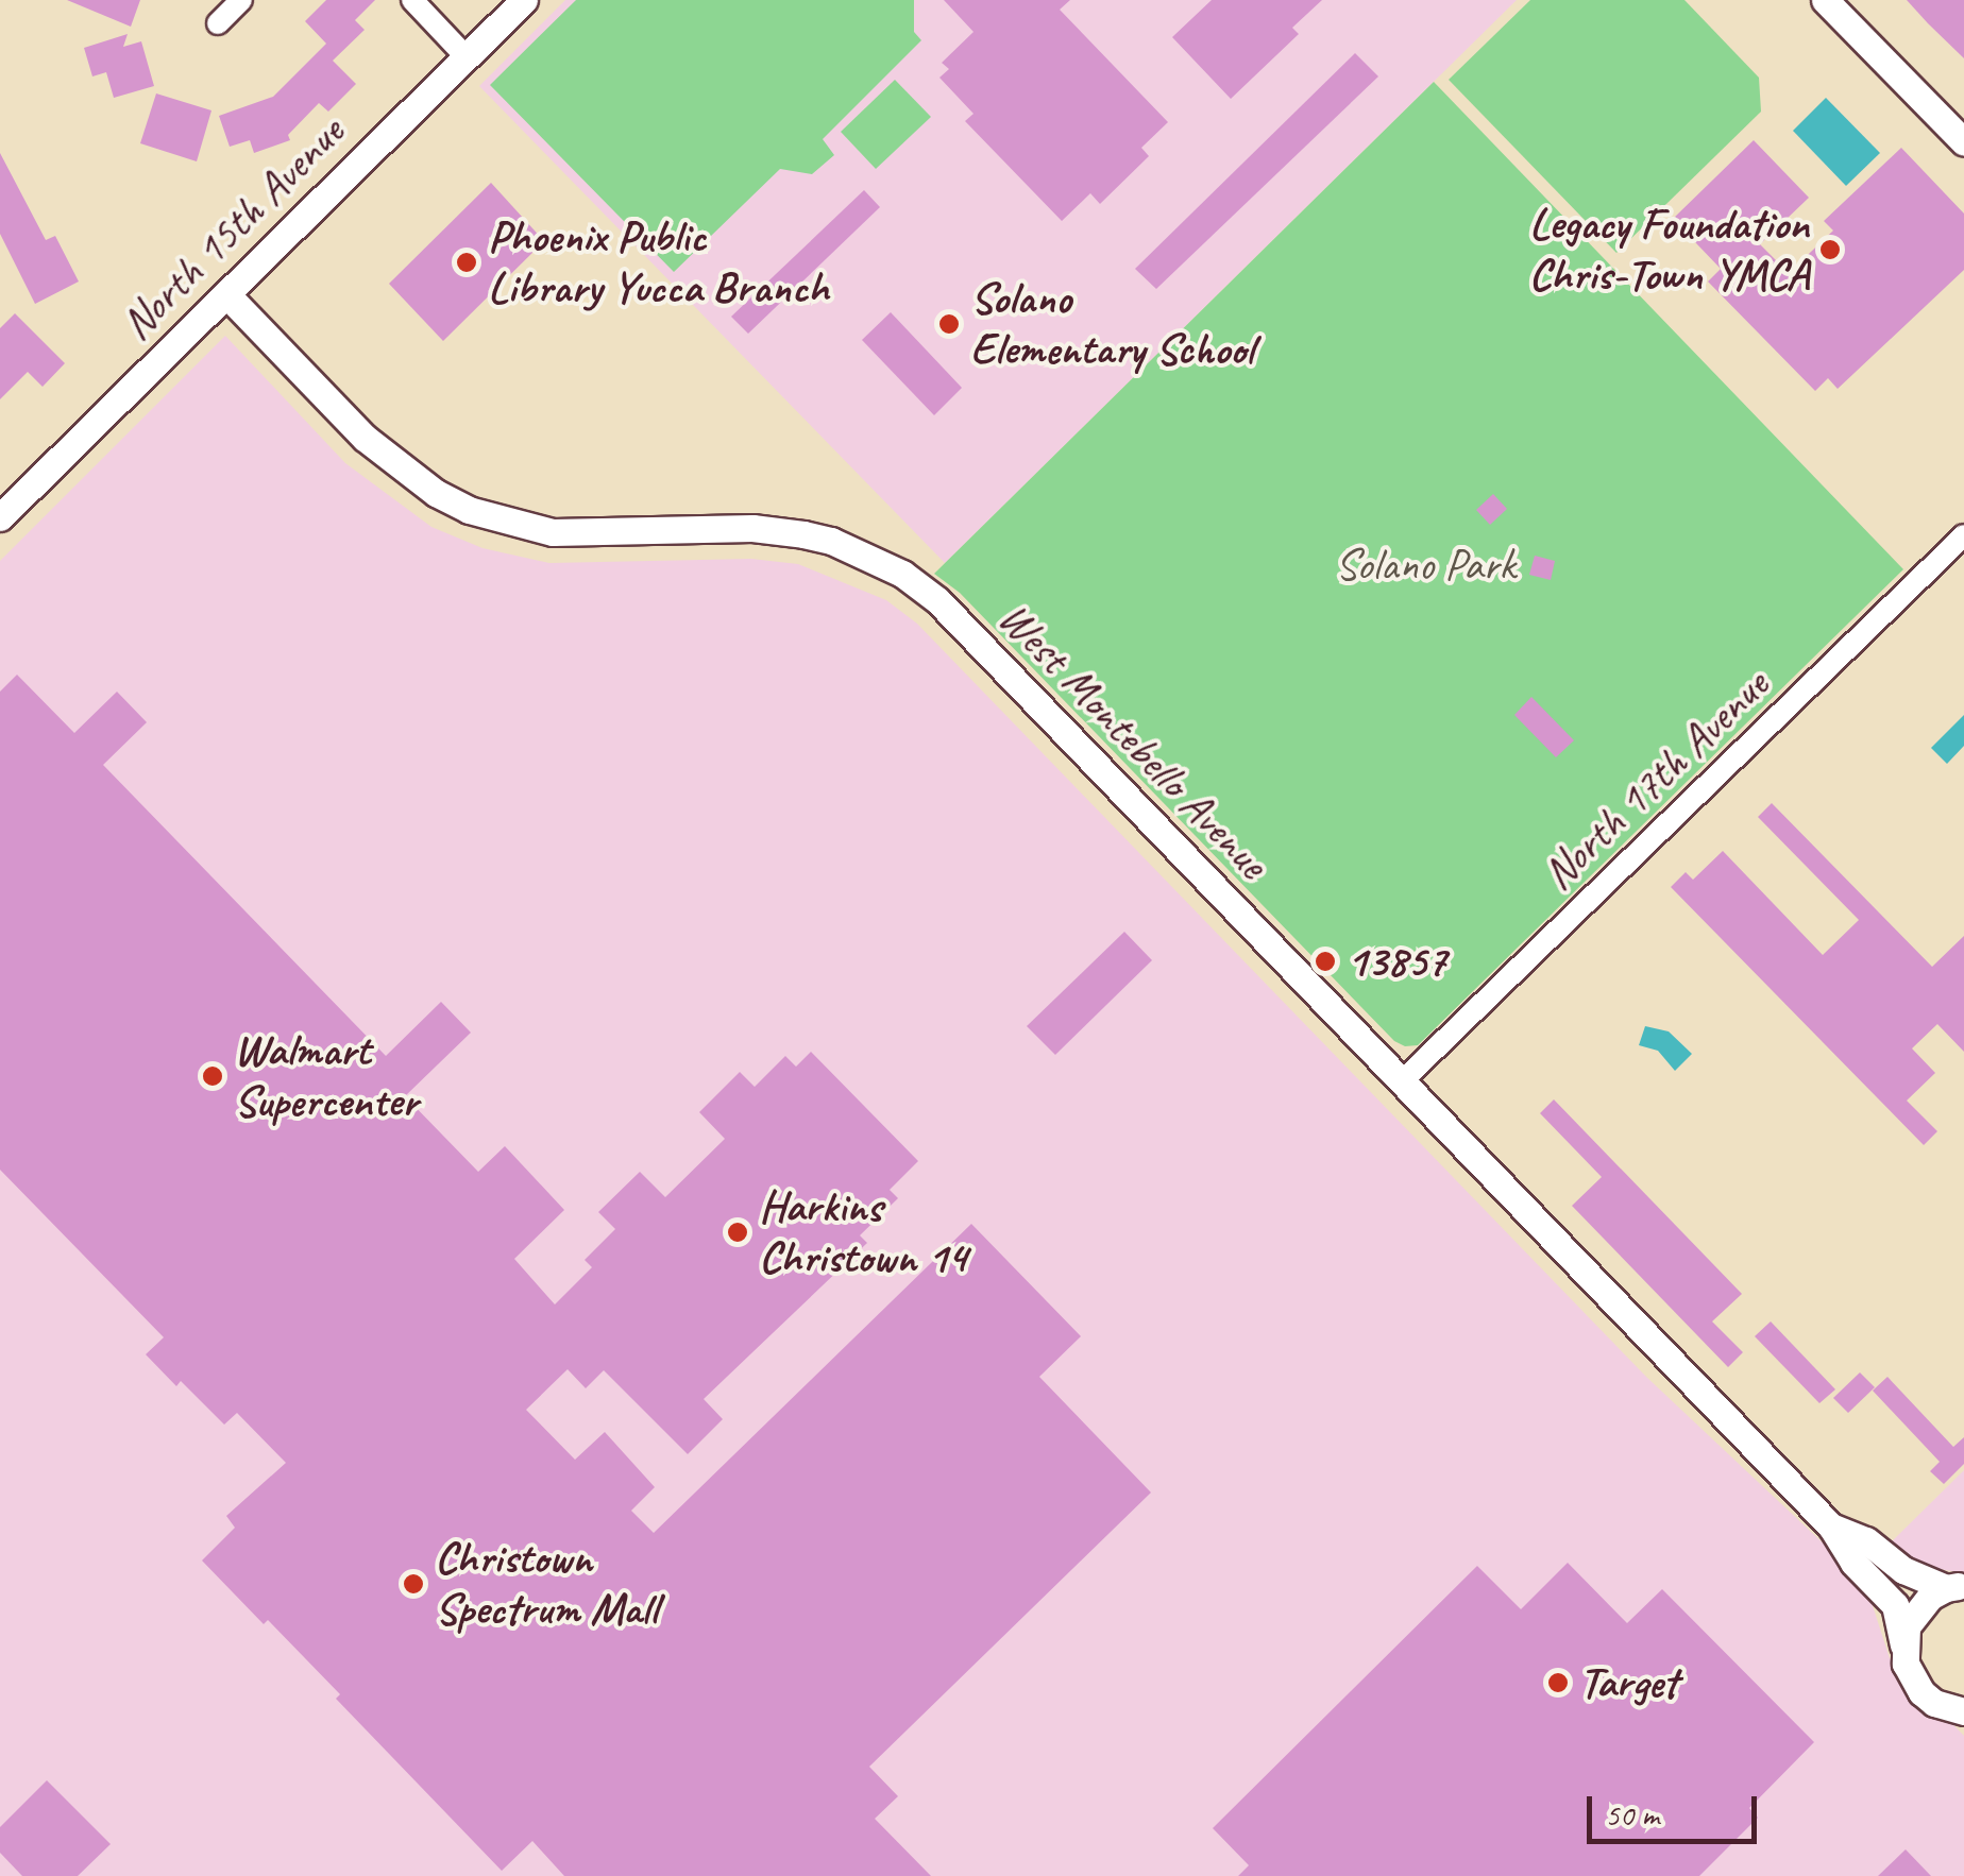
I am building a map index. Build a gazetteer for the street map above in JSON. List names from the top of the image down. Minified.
{"streets":{"street":["North 15th Avenue","West Montebello Avenue","North 17th Avenue"]},"crossings":[["North 15th Avenue","West Montebello Avenue"],["West Montebello Avenue","North 17th Avenue"]],"parks":["Solano Park"],"places":["Legacy Foundation Chris-Town YMCA","Phoenix Public Library Yucca Branch","Solano Elementary School","13857","Walmart Supercenter","Harkins Christown 14","Christown Spectrum Mall","Target"],"scale_bar":"50 m"}
